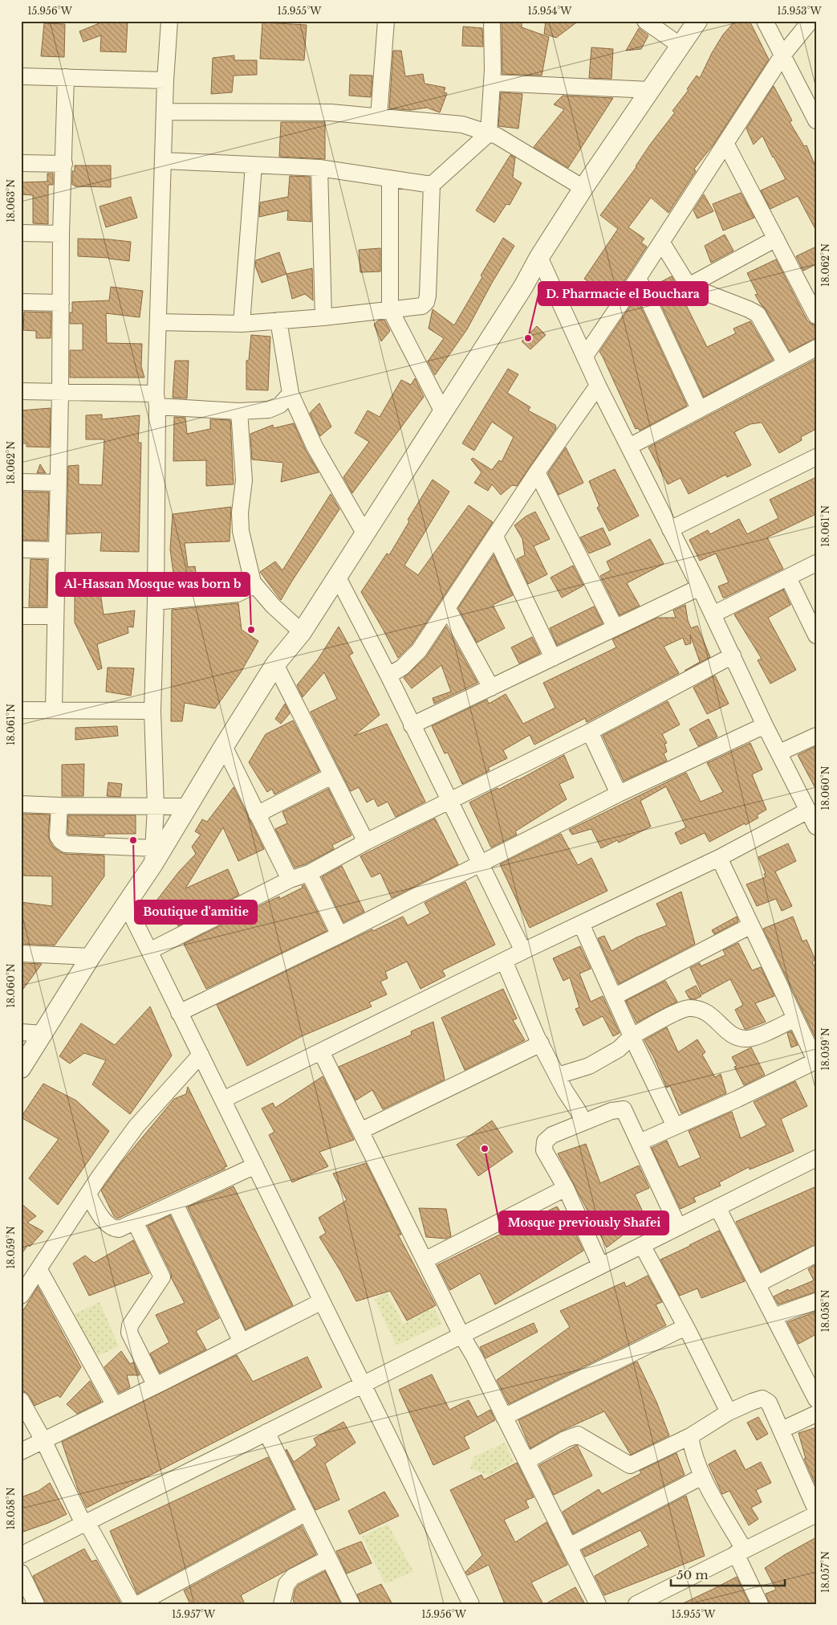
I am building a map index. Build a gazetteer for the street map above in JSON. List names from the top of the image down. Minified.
{"places":["D. Pharmacie el Bouchara","Al-Hassan Mosque was born b","Boutique d'amitie","Mosque previously Shafei"],"scale_bar":"50 m","coordinates":["15.956°W","15.955°W","15.954°W","15.953°W","18.063°N","18.062°N","18.061°N","18.060°N","18.059°N","18.058°N","18.057°N","15.957°W"]}
